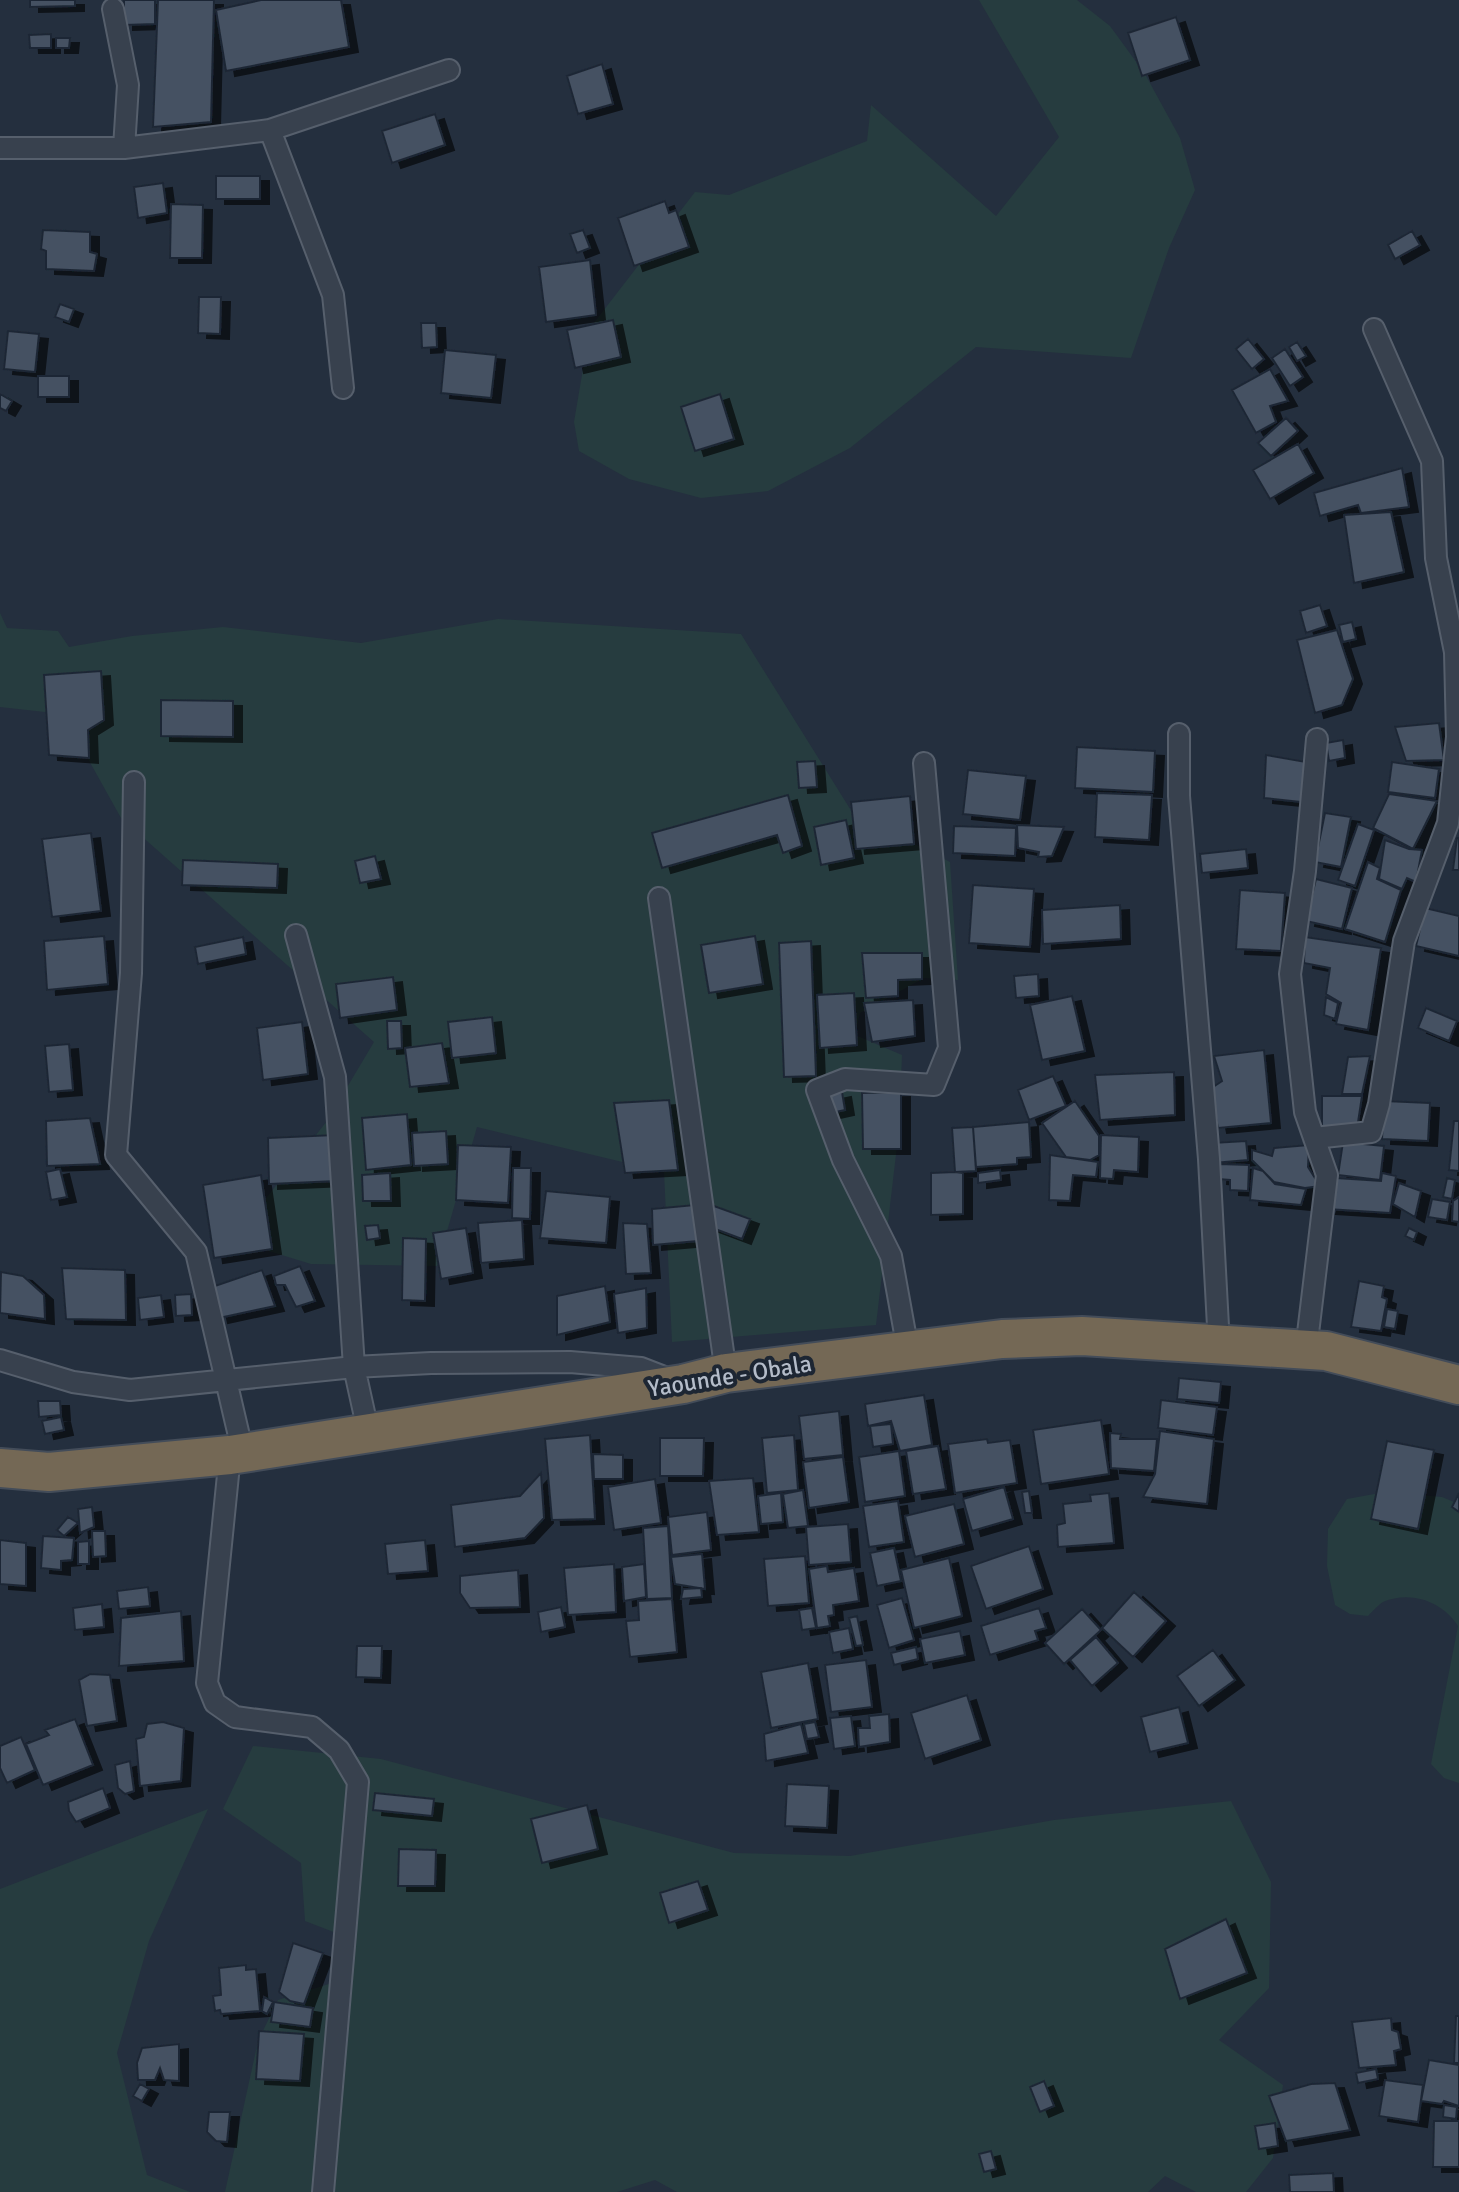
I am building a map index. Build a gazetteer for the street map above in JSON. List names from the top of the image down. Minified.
{"streets":{"highway":["Yaounde - Obala"]}}
